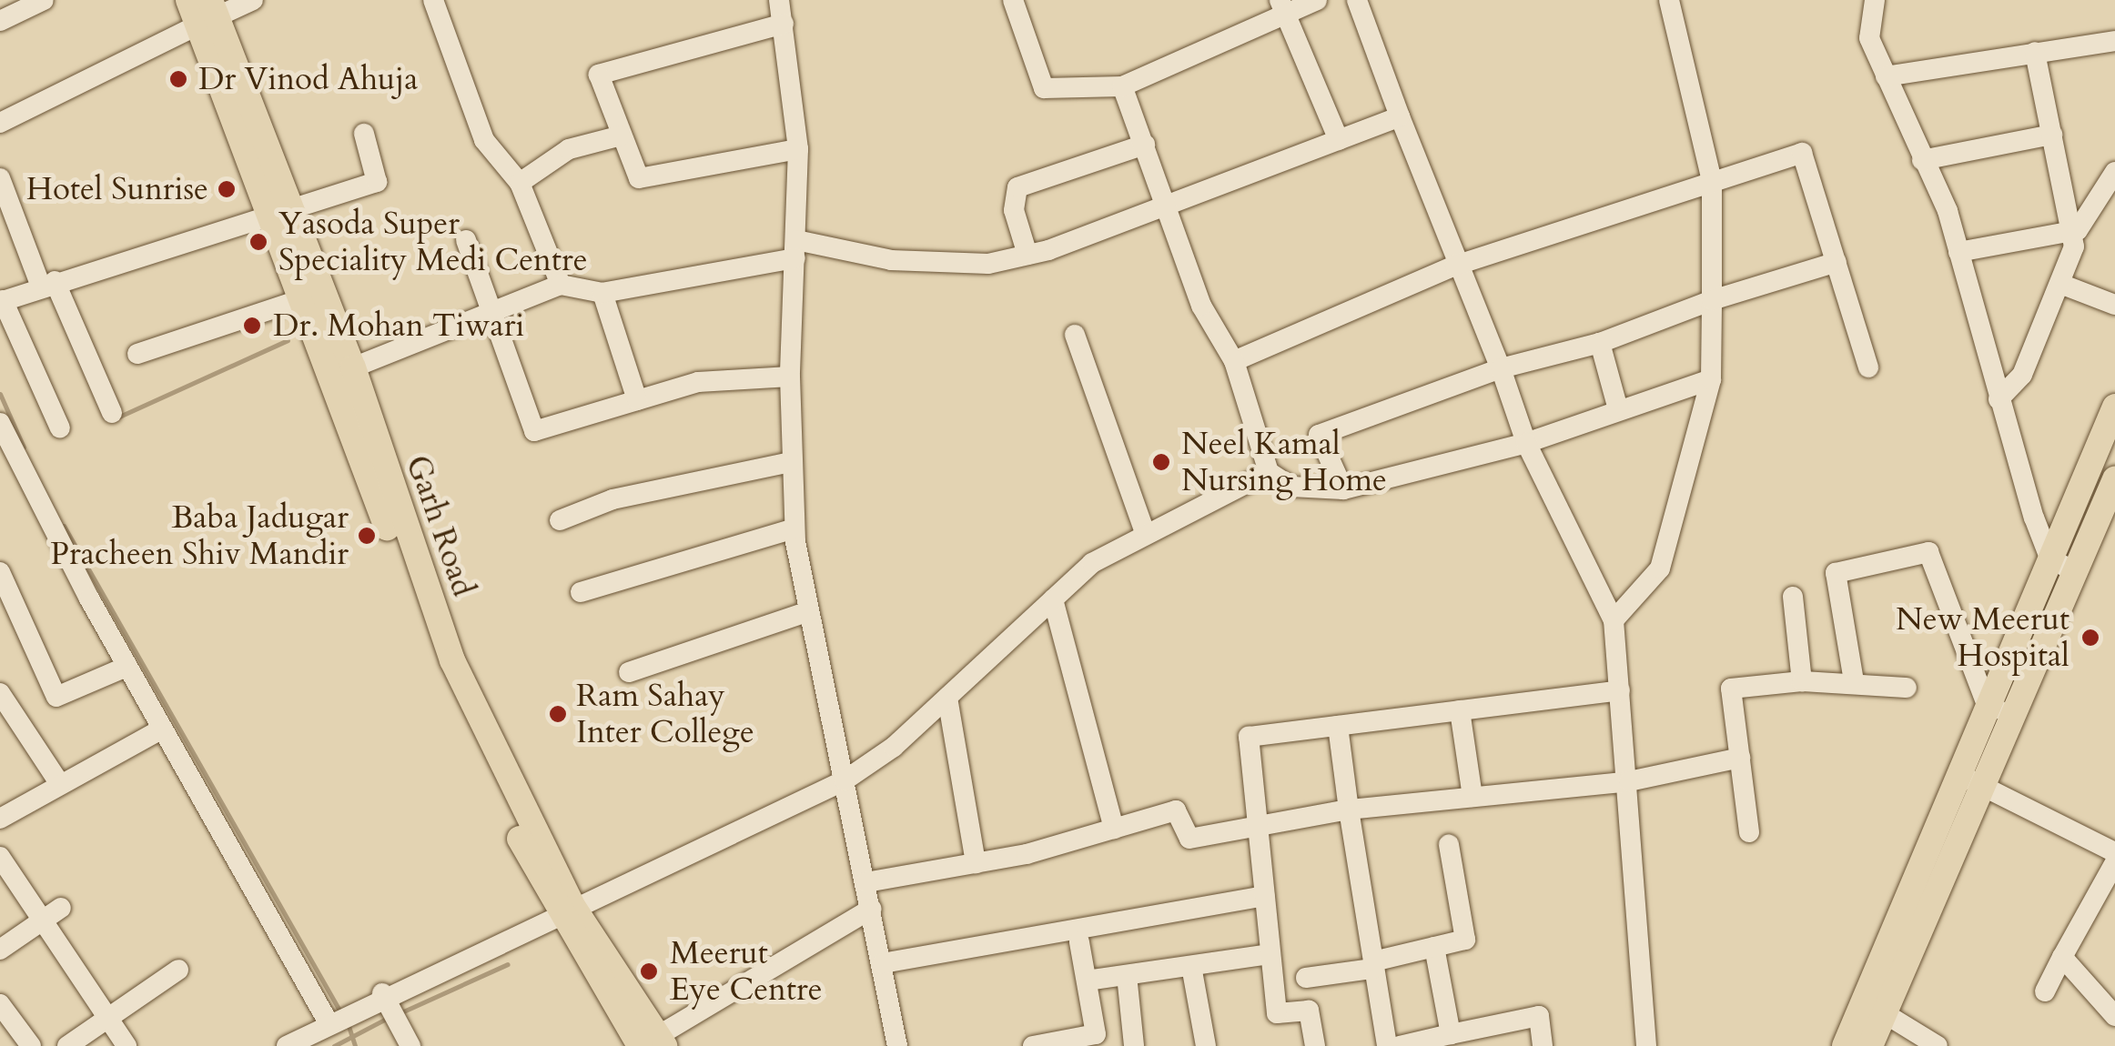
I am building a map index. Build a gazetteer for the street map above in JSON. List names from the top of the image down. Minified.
{"streets":{"main road":["Garh Road"]},"places":["Dr Vinod Ahuja","Hotel Sunrise","Yasoda Super Speciality Medi Centre","Dr. Mohan Tiwari","Neel Kamal Nursing Home","Baba Jadugar Pracheen Shiv Mandir","New Meerut Hospital","Ram Sahay Inter College","Meerut Eye Centre"]}
